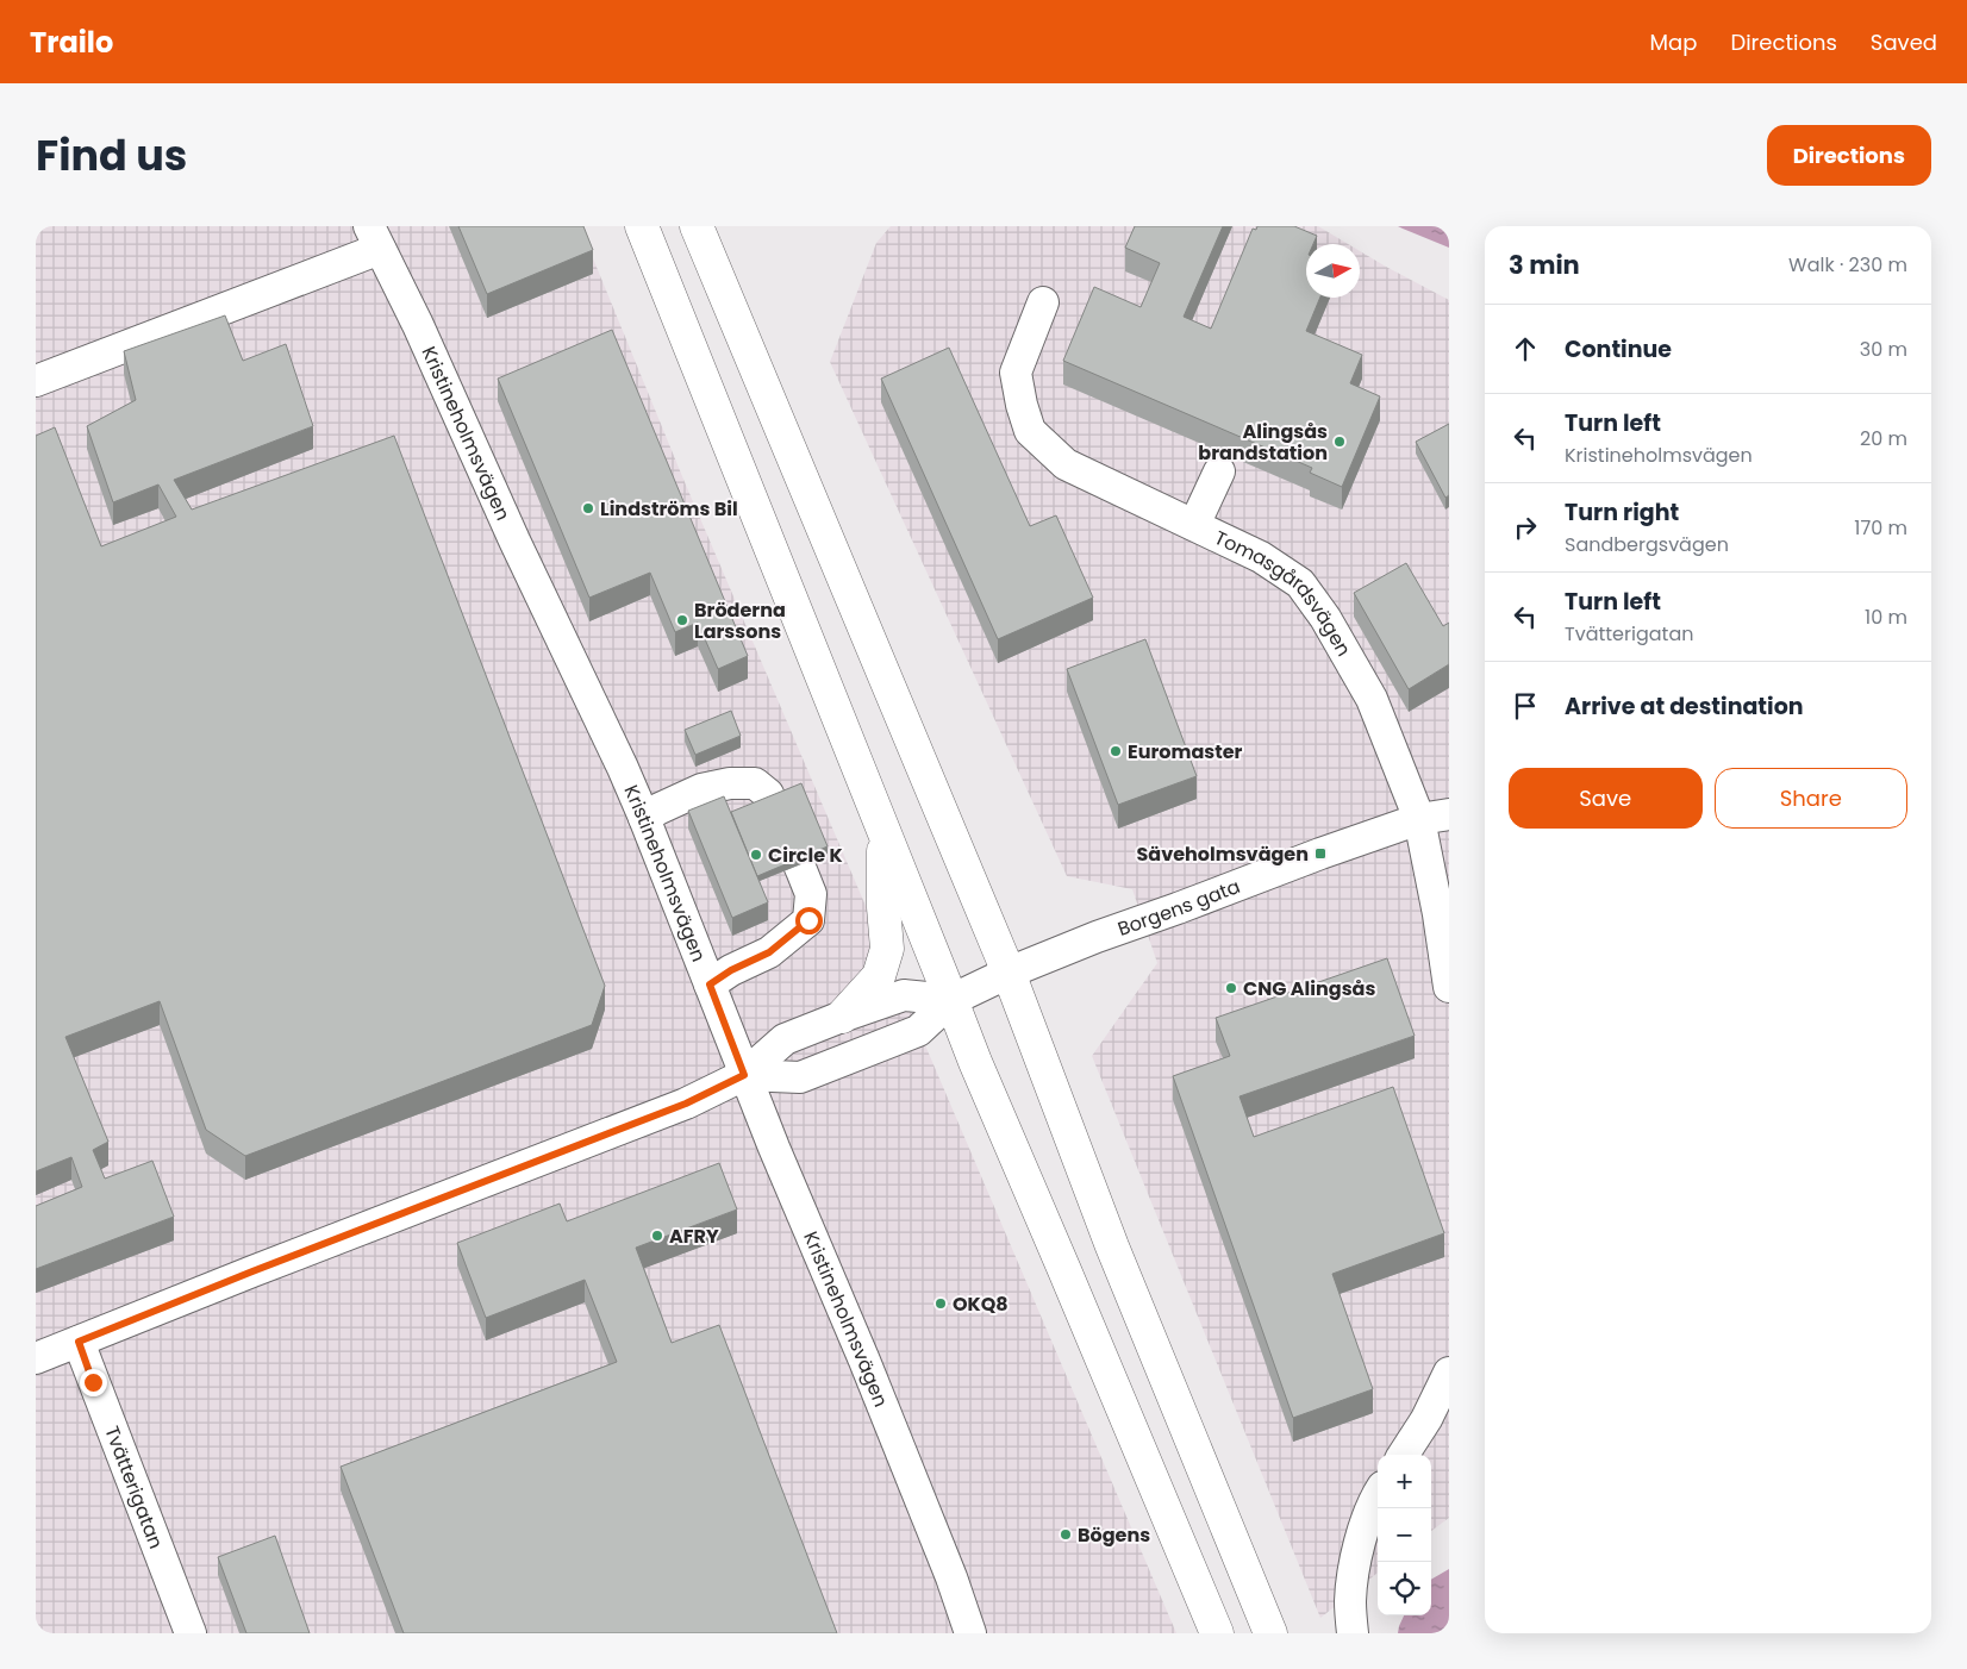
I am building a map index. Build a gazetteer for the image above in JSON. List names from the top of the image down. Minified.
{"streets":{"street":["Kristineholmsvägen","Tomasgårdsvägen","Borgens gata","Tvätterigatan"]},"crossings":[["Tomasgårdsvägen","Borgens gata"]],"places":{"other":["Alingsås brandstation","Lindströms Bil","Bröderna Larssons","Euromaster","Circle K","CNG Alingsås","AFRY","OKQ8","Bögens"],"transit":["Säveholmsvägen"]},"north":"right","page":{"header":"Trailo","nav":["Map","Directions","Saved"],"title":"Find us","buttons":["Directions",["Save","Share"]],"heading":["3 min","Walk · 230 m"],"list":[["Continue","30 m"],["Turn left","Kristineholmsvägen","20 m"],["Turn right","Sandbergsvägen","170 m"],["Turn left","Tvätterigatan","10 m"],"Arrive at destination"],"map_buttons":["+","−"]}}
